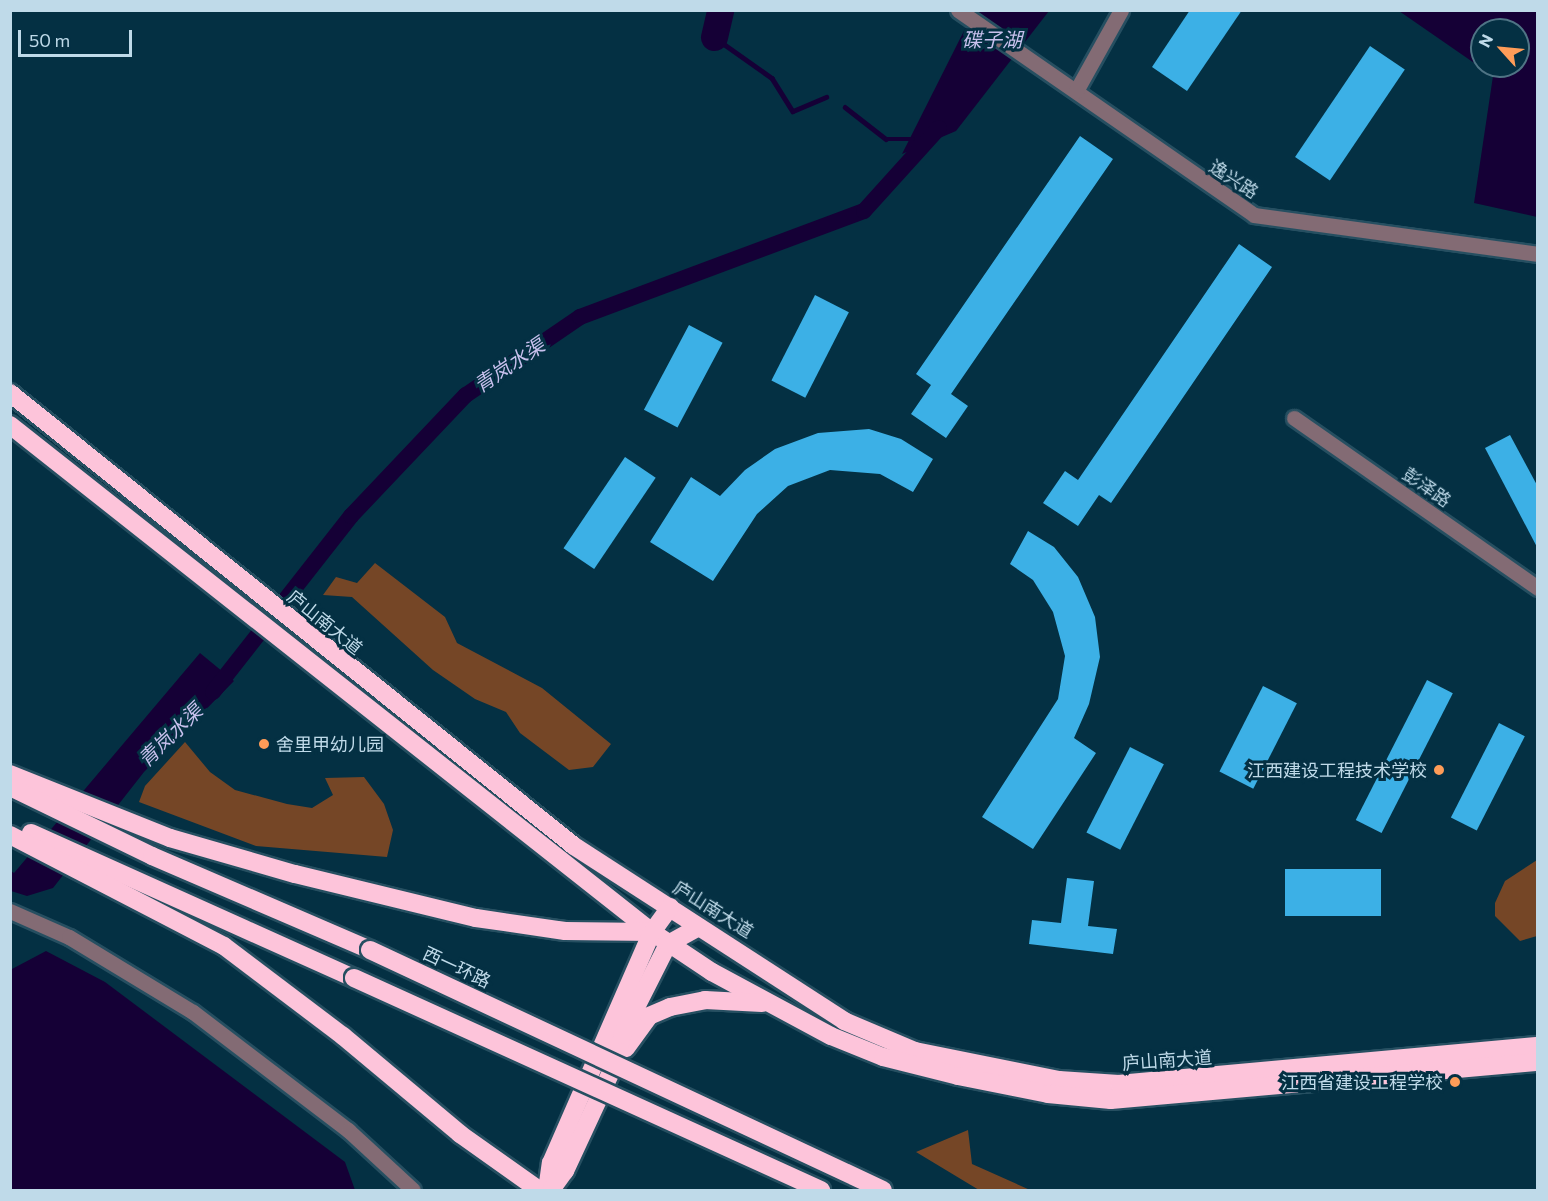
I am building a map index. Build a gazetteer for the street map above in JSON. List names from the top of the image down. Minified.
{"streets":{"highway":["庐山南大道","西一环路"],"street":["逸兴路","彭泽路"]},"water":["碟子湖","青岚水渠"],"places":["舍里甲幼儿园","江西建设工程技术学校","江西省建设工程学校"],"scale_bar":"50 m","north":"top left"}
